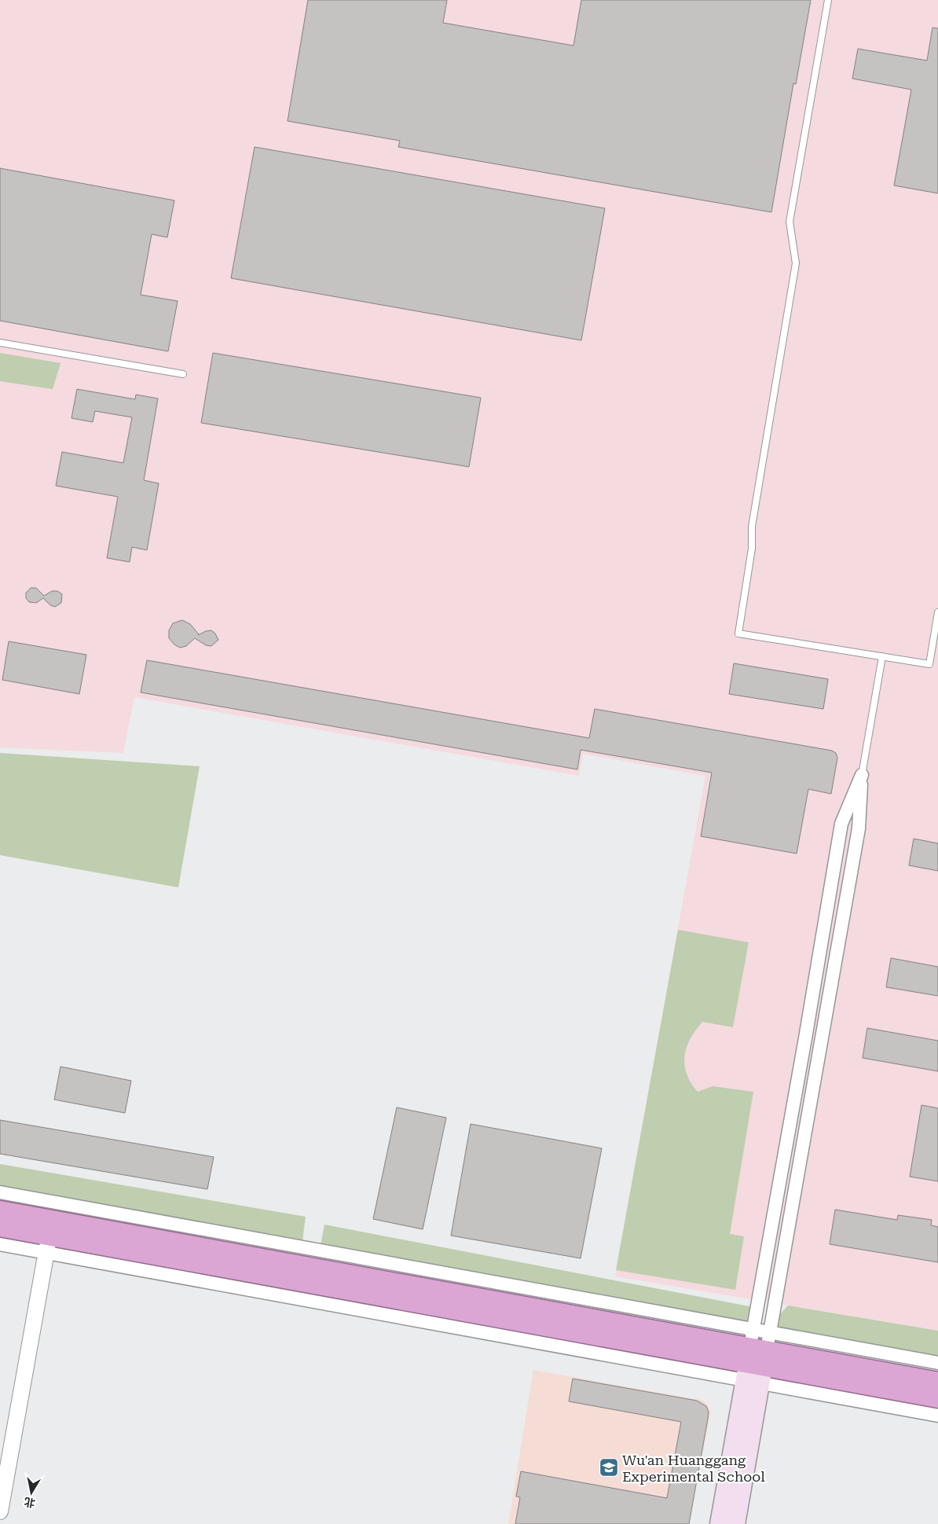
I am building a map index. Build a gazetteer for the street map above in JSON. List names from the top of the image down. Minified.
{"places":{"school or university":["Wu'an Huanggang Experimental School"]},"north":"bottom"}
